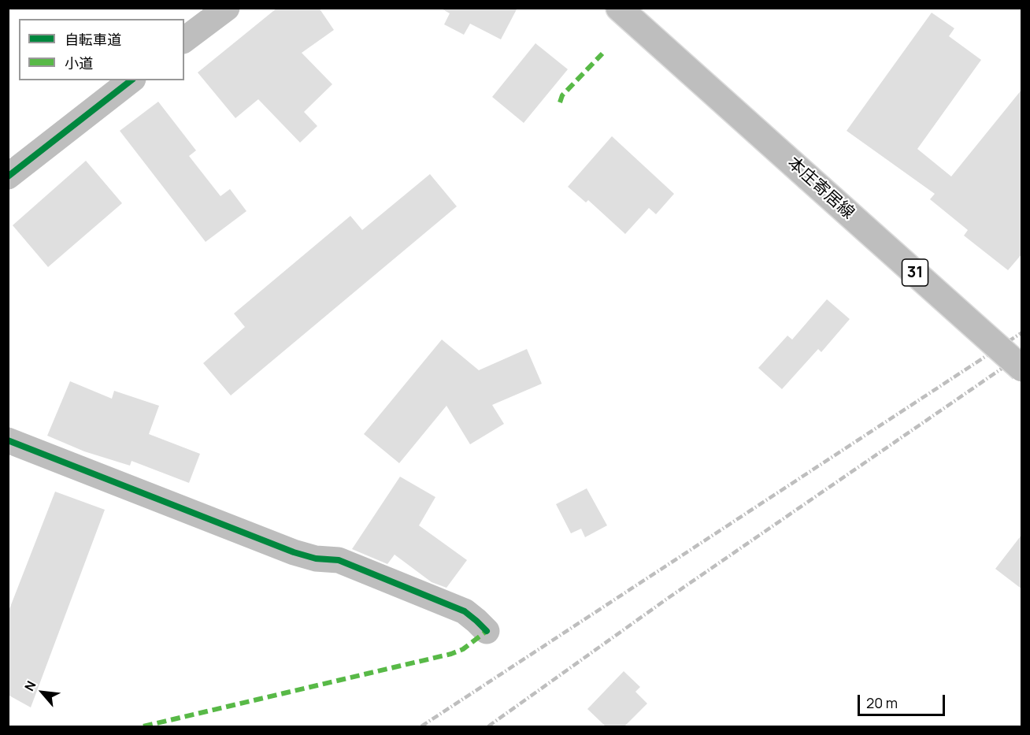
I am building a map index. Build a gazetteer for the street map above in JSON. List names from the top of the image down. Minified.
{"streets":{"street":["本庄寄居線","31"]},"legend":["自転車道","小道"],"scale_bar":"20 m","north":"top left"}
